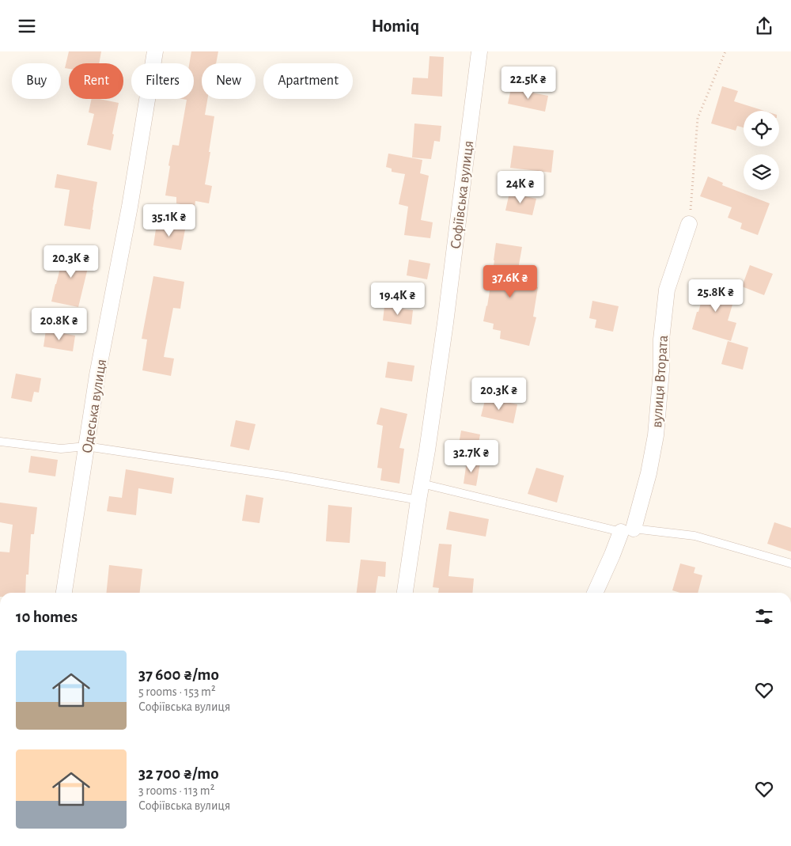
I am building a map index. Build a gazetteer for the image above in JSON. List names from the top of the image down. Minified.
{"streets":{"street":["Софіївська вулиця","вулиця Втората","Одеська вулиця"]},"page":{"header":"Homiq","chip":["Buy","Rent","Filters","New","Apartment"],"price":["22.5K ₴","24K ₴","35.1K ₴","20.3K ₴","37.6K ₴","25.8K ₴","19.4K ₴","20.8K ₴","20.3K ₴","32.7K ₴"],"heading":"10 homes","list":[{"name":"37 600 ₴/mo","note":"5 rooms · 153 m² · Софіївська вулиця"},{"name":"32 700 ₴/mo","note":"3 rooms · 113 m² · Софіївська вулиця"}]}}
